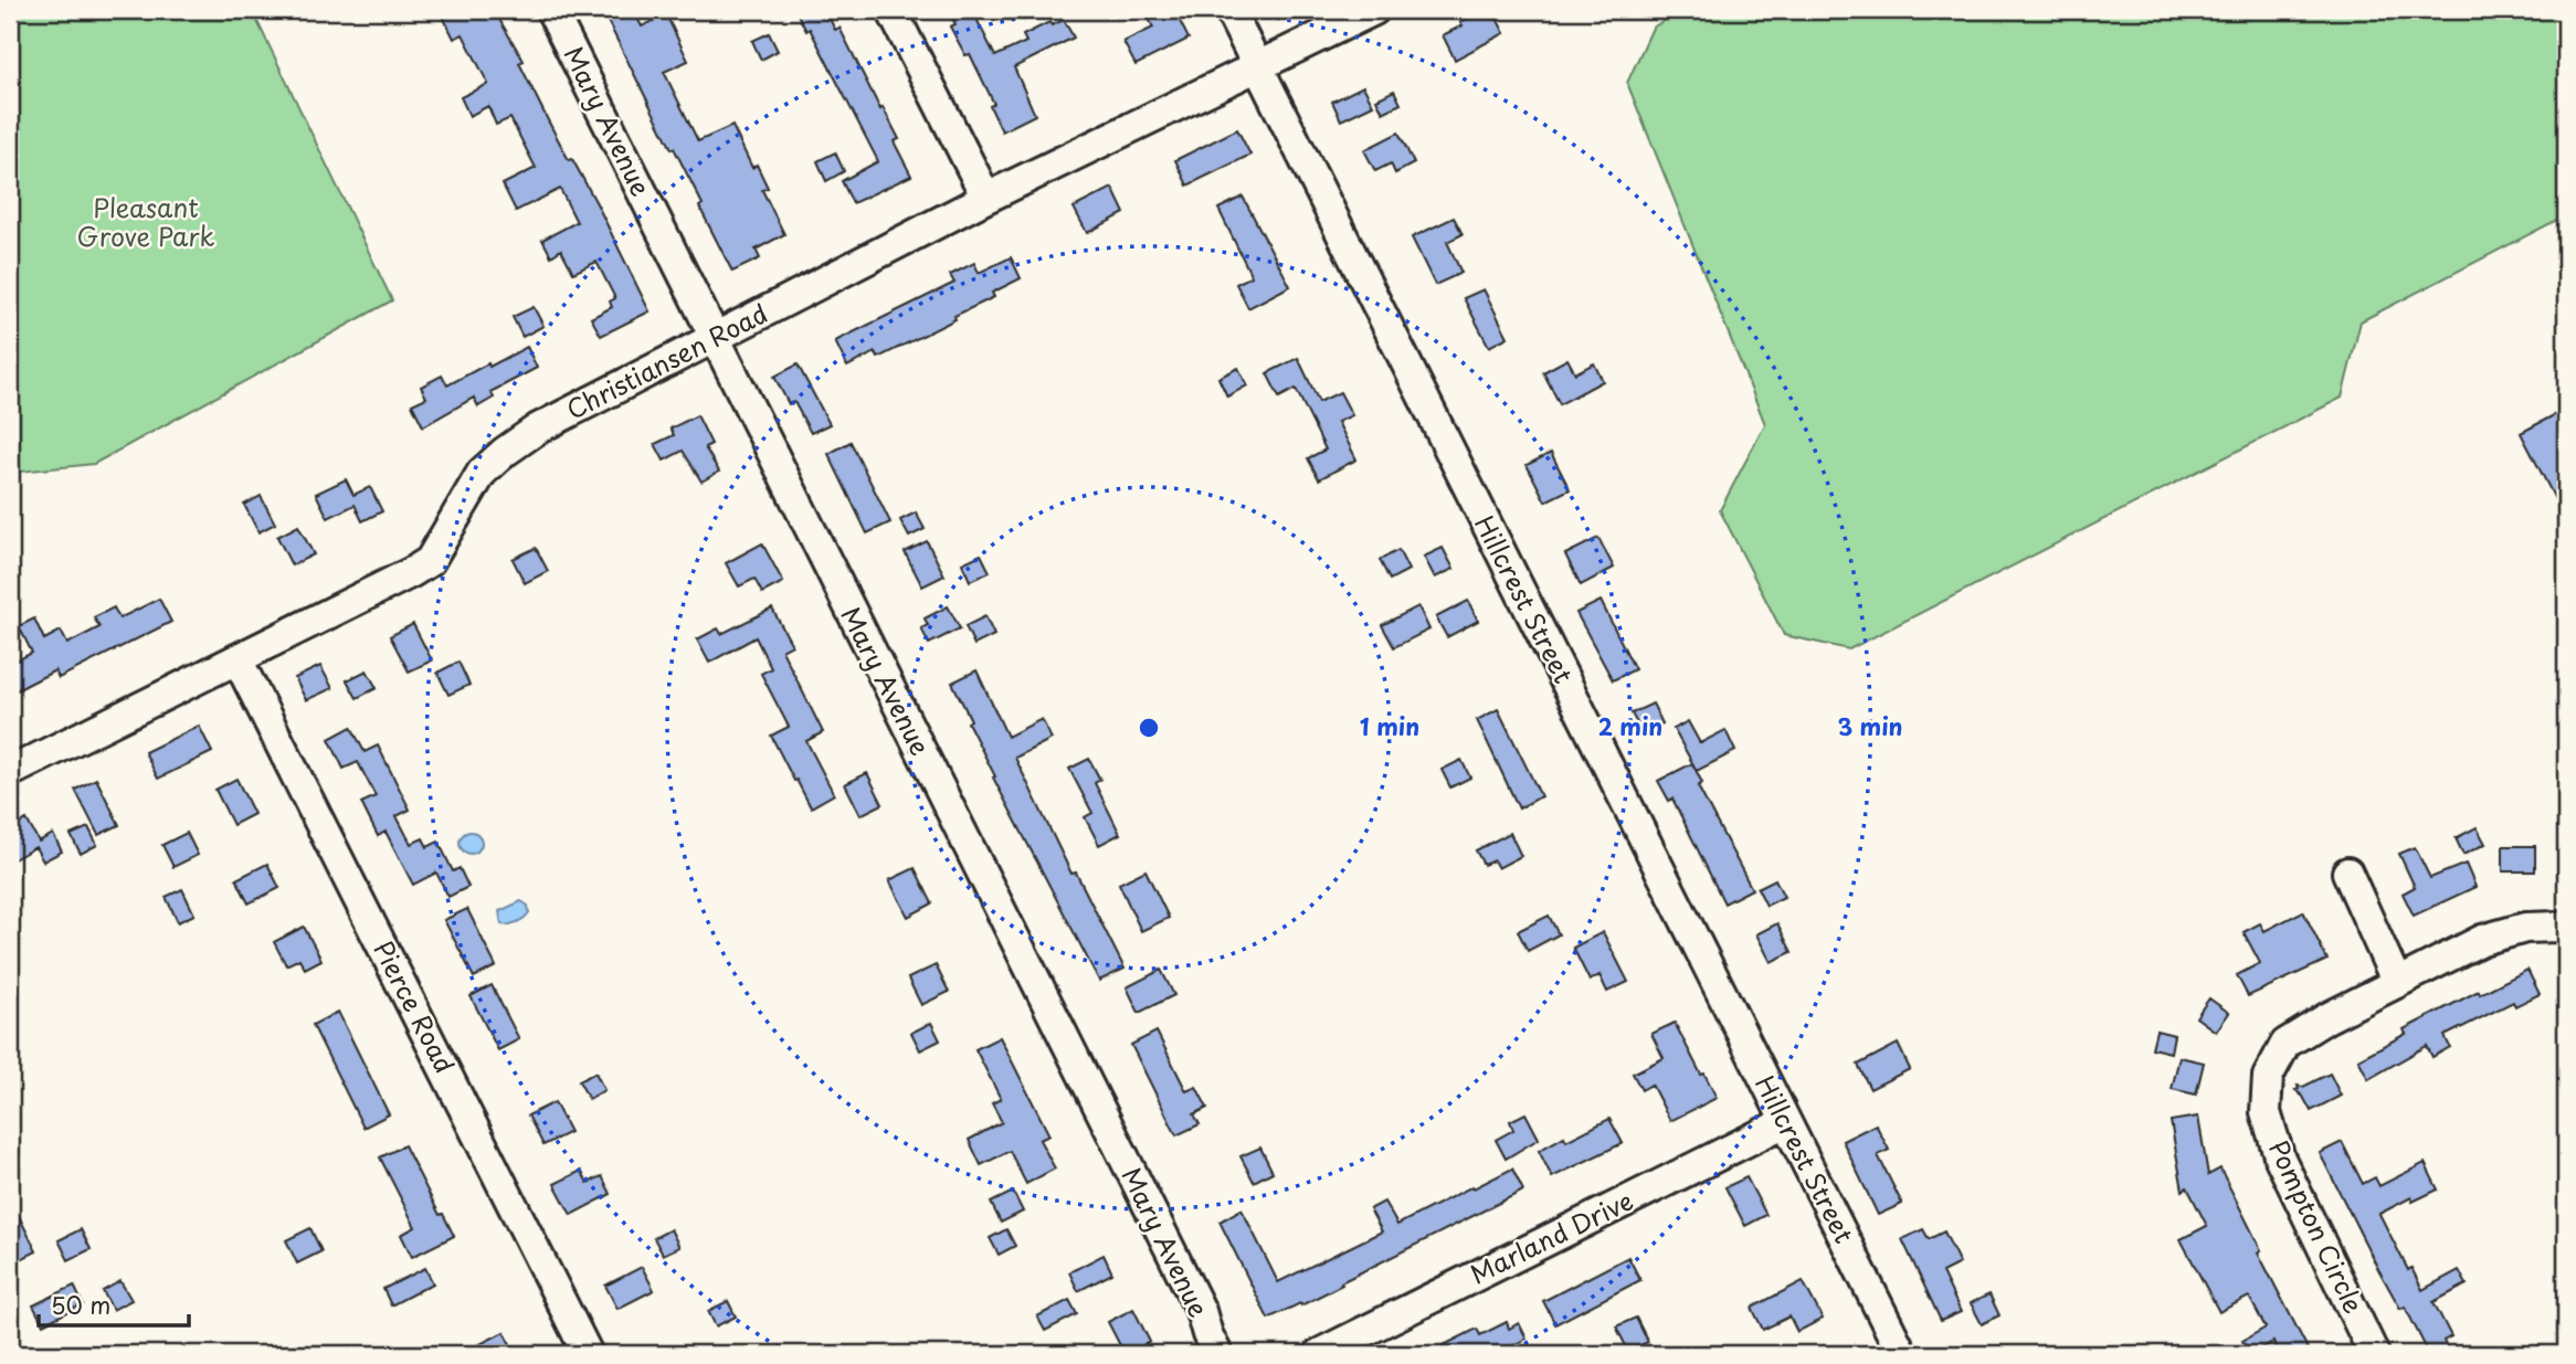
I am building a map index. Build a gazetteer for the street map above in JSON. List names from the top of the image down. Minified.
{"streets":{"street":["Mary Avenue","Christiansen Road","Hillcrest Street","Pierce Road","Pompton Circle","Marland Drive"]},"crossings":[["Mary Avenue","Christiansen Road"],["Christiansen Road","Hillcrest Street"],["Christiansen Road","Pierce Road"],["Hillcrest Street","Marland Drive"]],"parks":["Pleasant Grove Park"],"scale_bar":"50 m","rings":["1 min","2 min","3 min"]}
